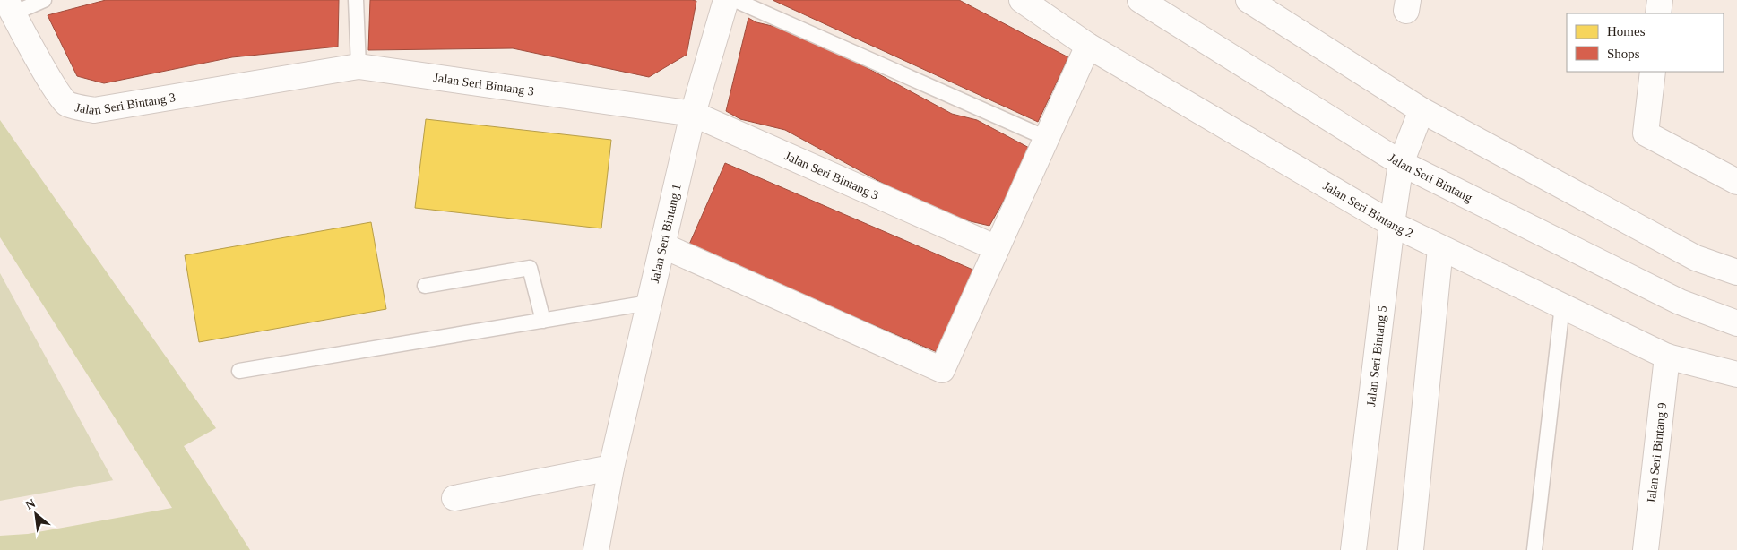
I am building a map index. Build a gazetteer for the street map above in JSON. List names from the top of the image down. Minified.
{"streets":{"street":["Jalan Seri Bintang 3","Jalan Seri Bintang","Jalan Seri Bintang 2","Jalan Seri Bintang 1","Jalan Seri Bintang 5","Jalan Seri Bintang 9"]},"crossings":[["Jalan Seri Bintang 3","Jalan Seri Bintang 1"],["Jalan Seri Bintang","Jalan Seri Bintang 5"],["Jalan Seri Bintang 2","Jalan Seri Bintang 5"],["Jalan Seri Bintang 2","Jalan Seri Bintang 9"]],"legend":["Homes","Shops"],"north":"top left"}
